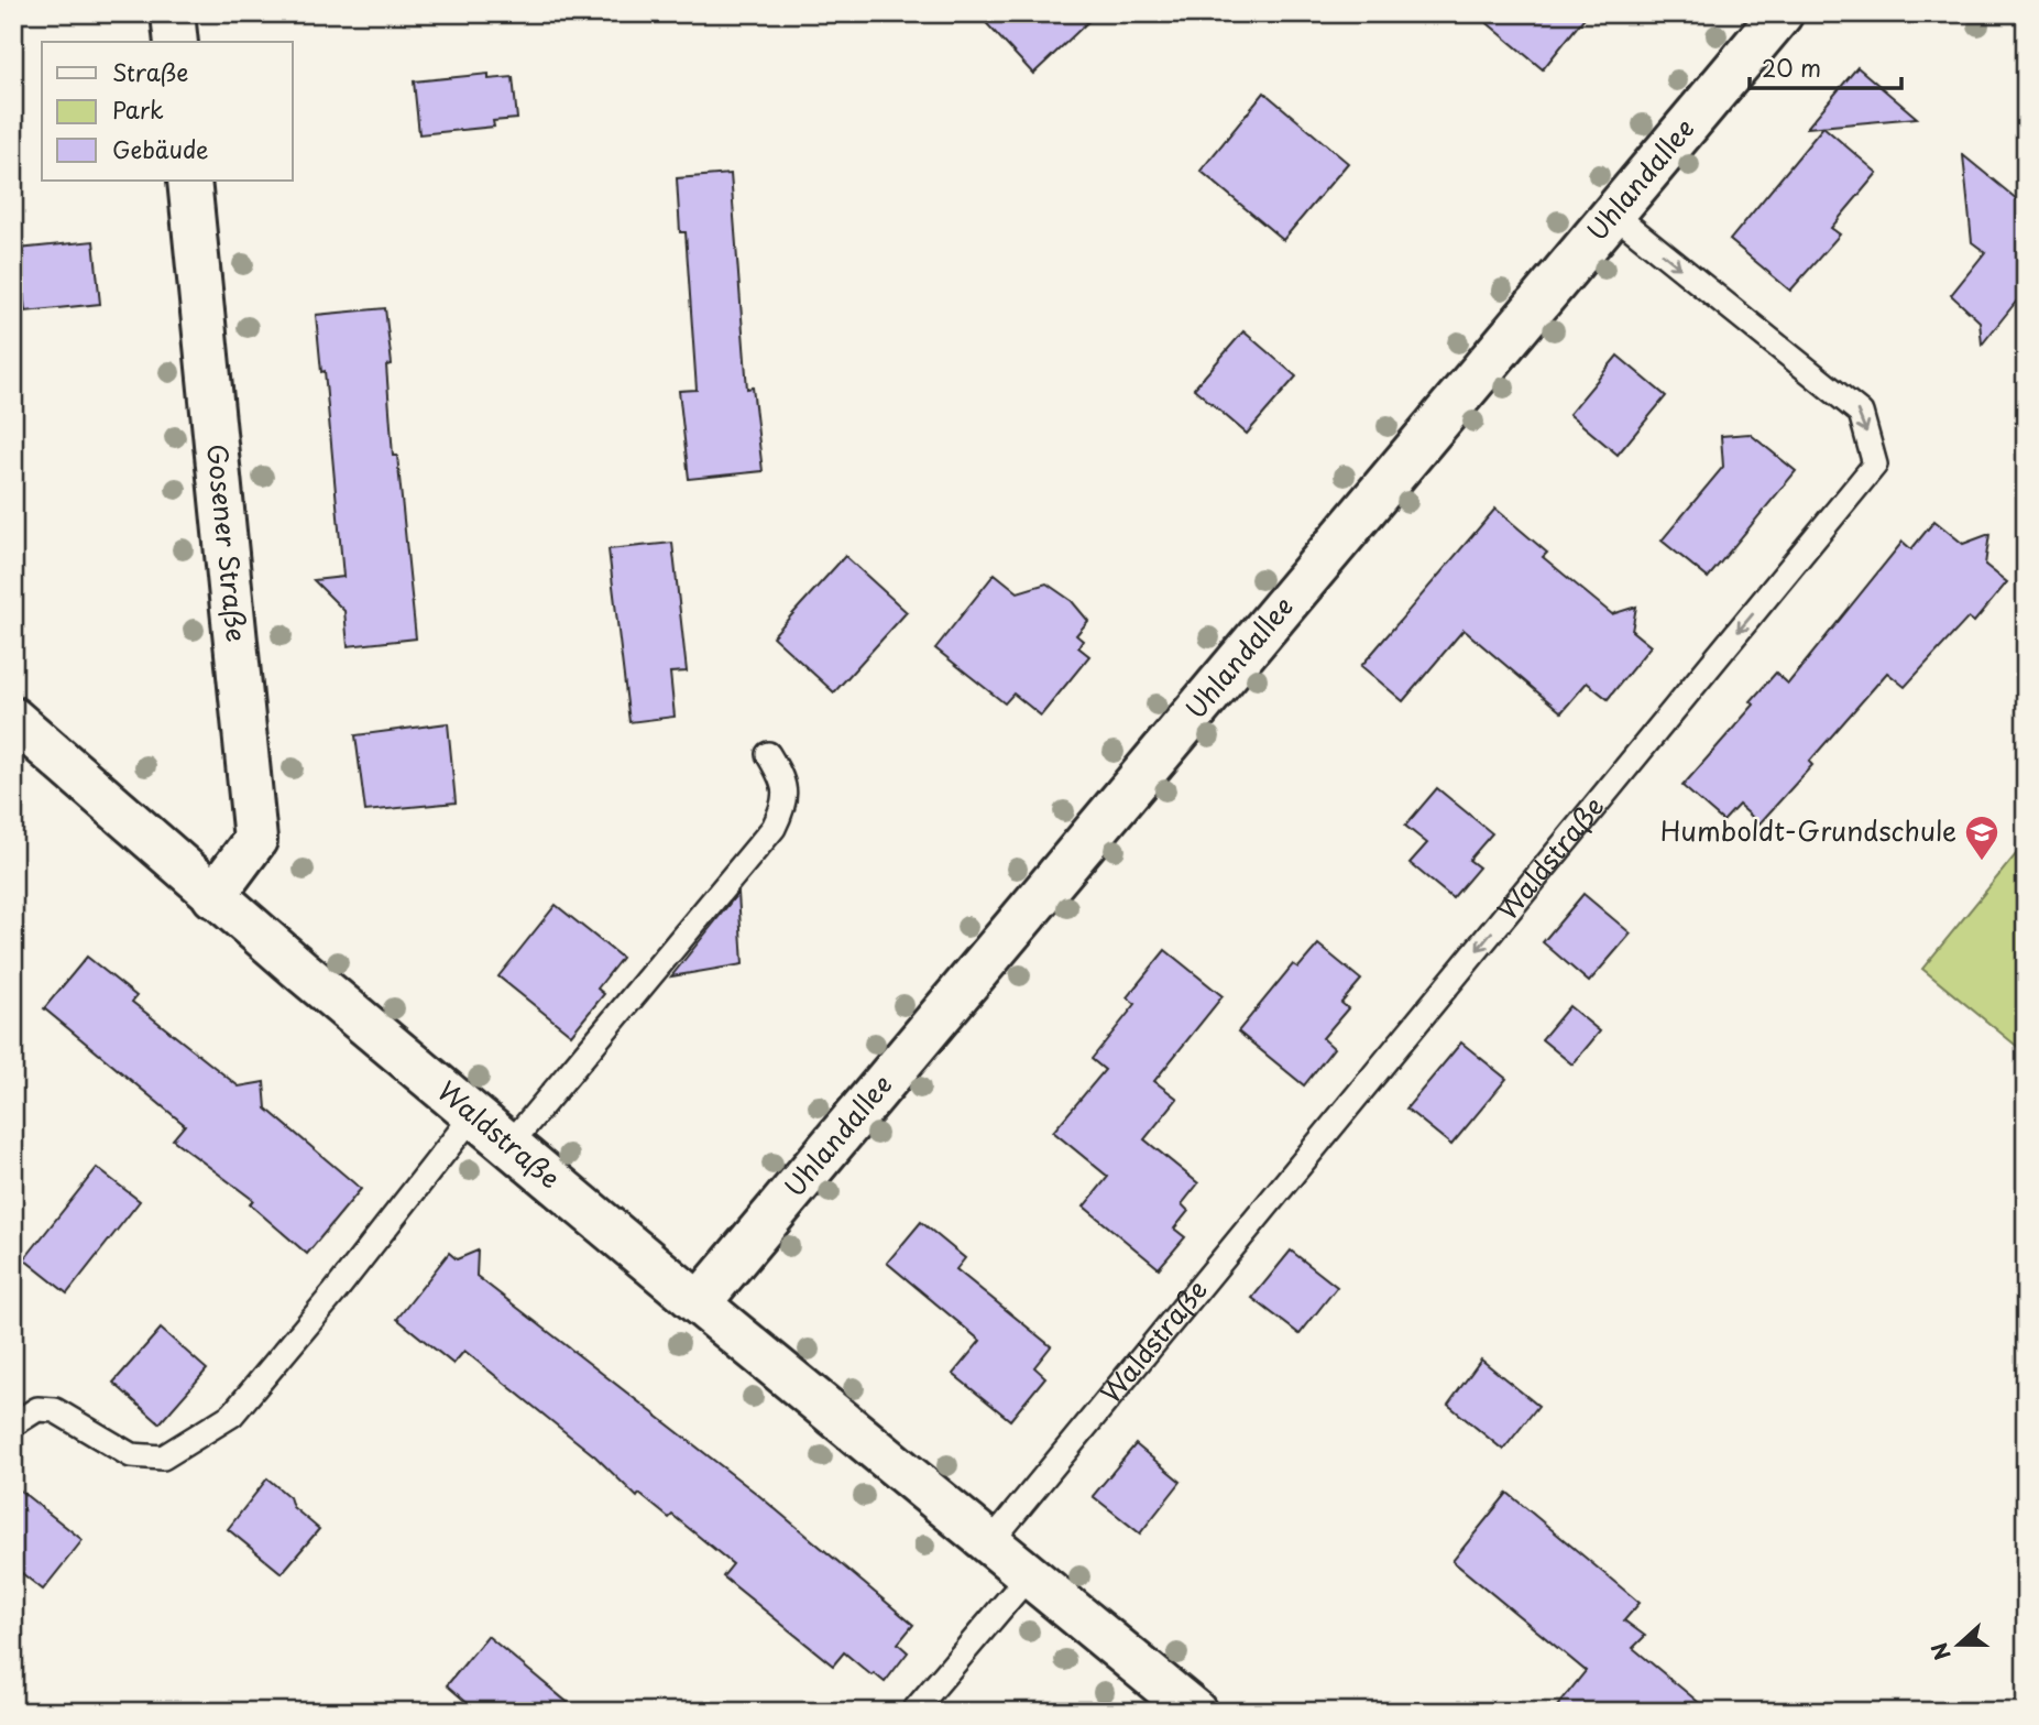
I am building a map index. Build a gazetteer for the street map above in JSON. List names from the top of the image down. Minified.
{"streets":{"street":["Uhlandallee","Gosener Straße","Waldstraße"]},"crossings":[["Uhlandallee","Waldstraße"],["Gosener Straße","Waldstraße"]],"one_way":["Waldstraße"],"places":{"school or university":["Humboldt-Grundschule"]},"legend":["Straße","Park","Gebäude"],"scale_bar":"20 m","north":"left"}
